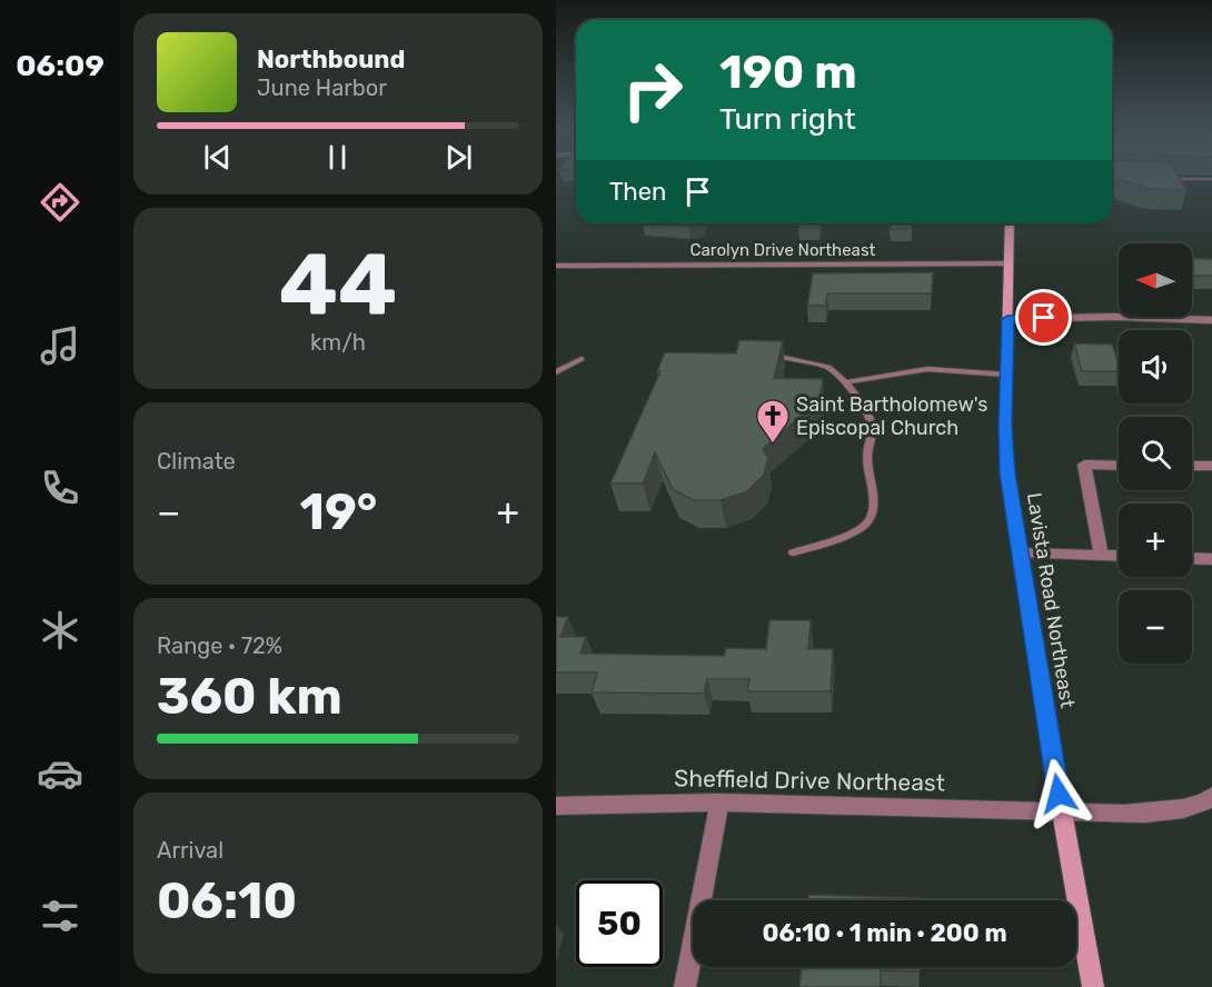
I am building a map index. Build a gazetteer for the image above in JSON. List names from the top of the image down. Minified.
{"streets":{"main road":["Lavista Road Northeast"],"street":["Carolyn Drive Northeast","Sheffield Drive Northeast"]},"crossings":[["Carolyn Drive Northeast","Lavista Road Northeast"],["Lavista Road Northeast","Sheffield Drive Northeast"]],"places":{"church":["Saint Bartholomew's Episcopal Church"]},"north":"left","page":{"tabs":"06:09","turn":["190 m","Turn right"],"song":["Northbound","June Harbor"],"then":"Then","tile":[["44","km/h"],"Climate",["Range · 72%","360 km"],["Arrival","06:10"]],"map_buttons":["+","−"],"heat":["−","19°","+"],"limit":"50","trip":"06:10 · 1 min · 200 m"}}
